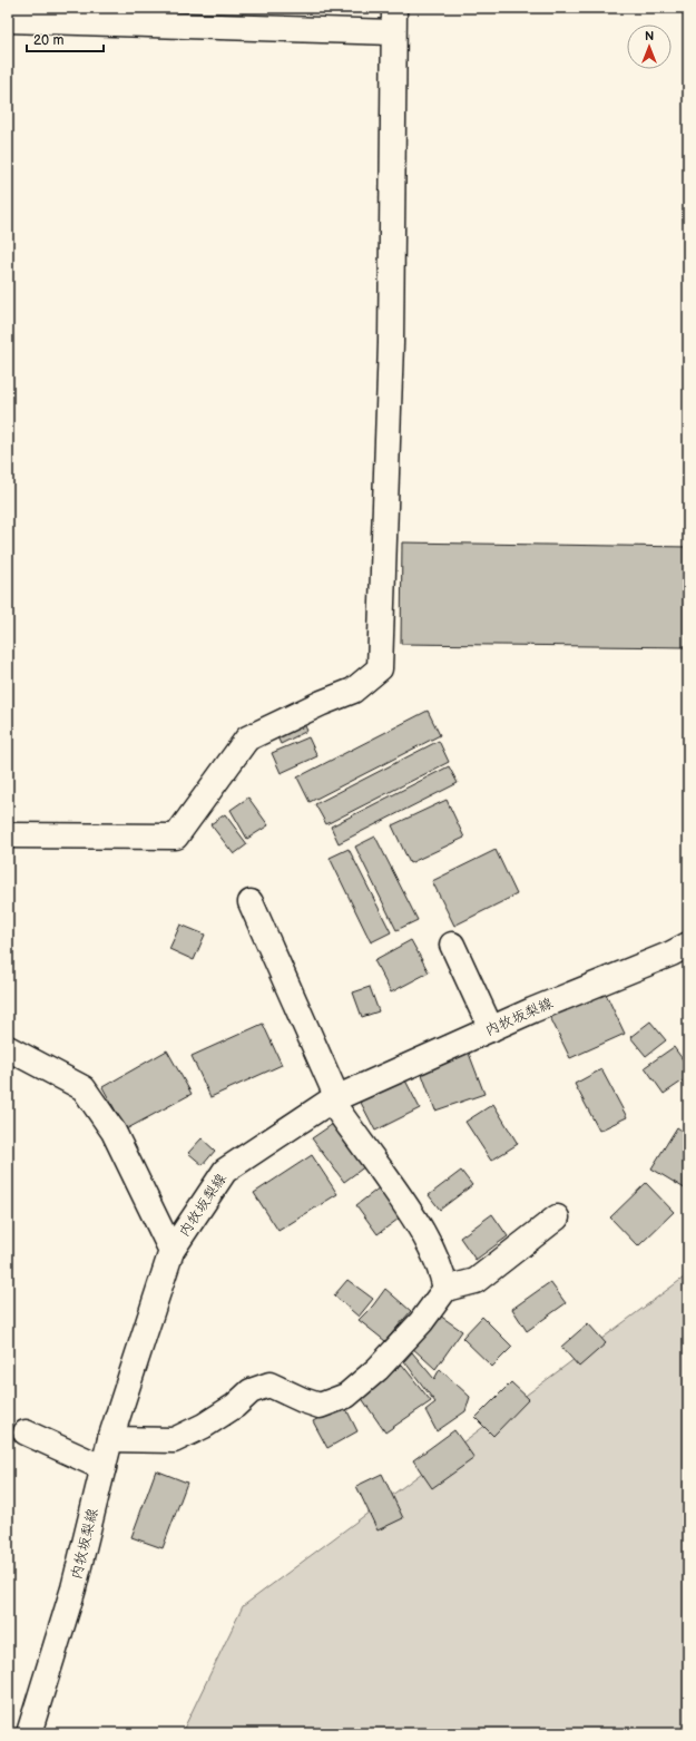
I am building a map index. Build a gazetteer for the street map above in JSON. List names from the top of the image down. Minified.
{"streets":{"street":["内牧坂梨線"]},"scale_bar":"20 m","north":"top"}
